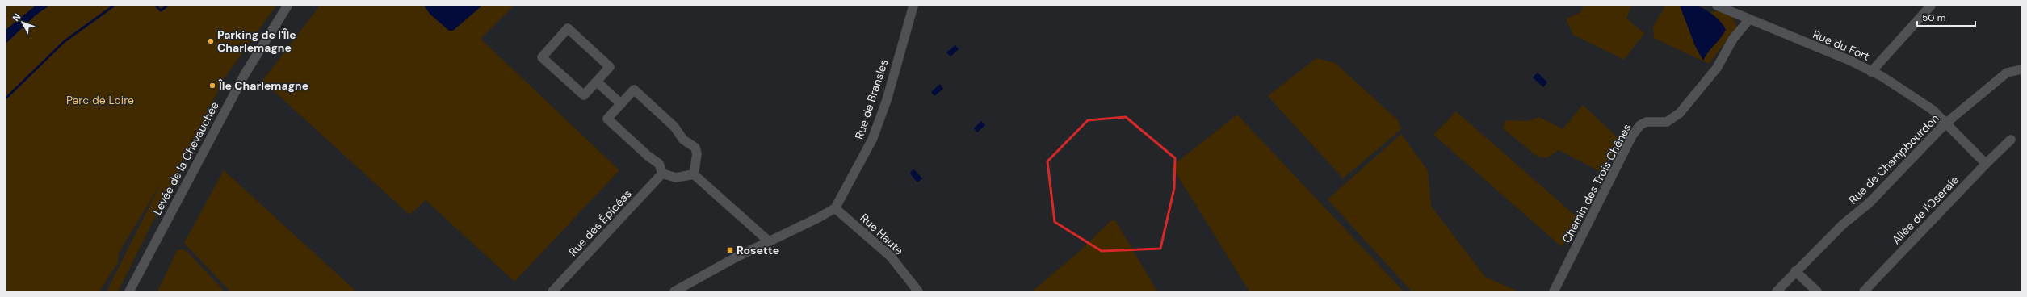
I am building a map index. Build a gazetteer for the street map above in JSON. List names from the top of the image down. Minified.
{"streets":{"street":["Rue du Fort","Rue de Bransles","Levée de la Chevauchée","Rue de Champbourdon","Chemin des Trois Chênes","Allée de l'Oseraie","Rue des Épicéas","Rue Haute"]},"crossings":[["Rue du Fort","Rue de Champbourdon"],["Rue du Fort","Chemin des Trois Chênes"],["Rue de Bransles","Rue Haute"]],"parks":["Parc de Loire"],"places":{"other":["Parking de l'Île Charlemagne","Île Charlemagne"],"transit":["Rosette"]},"scale_bar":"50 m","north":"top left"}
